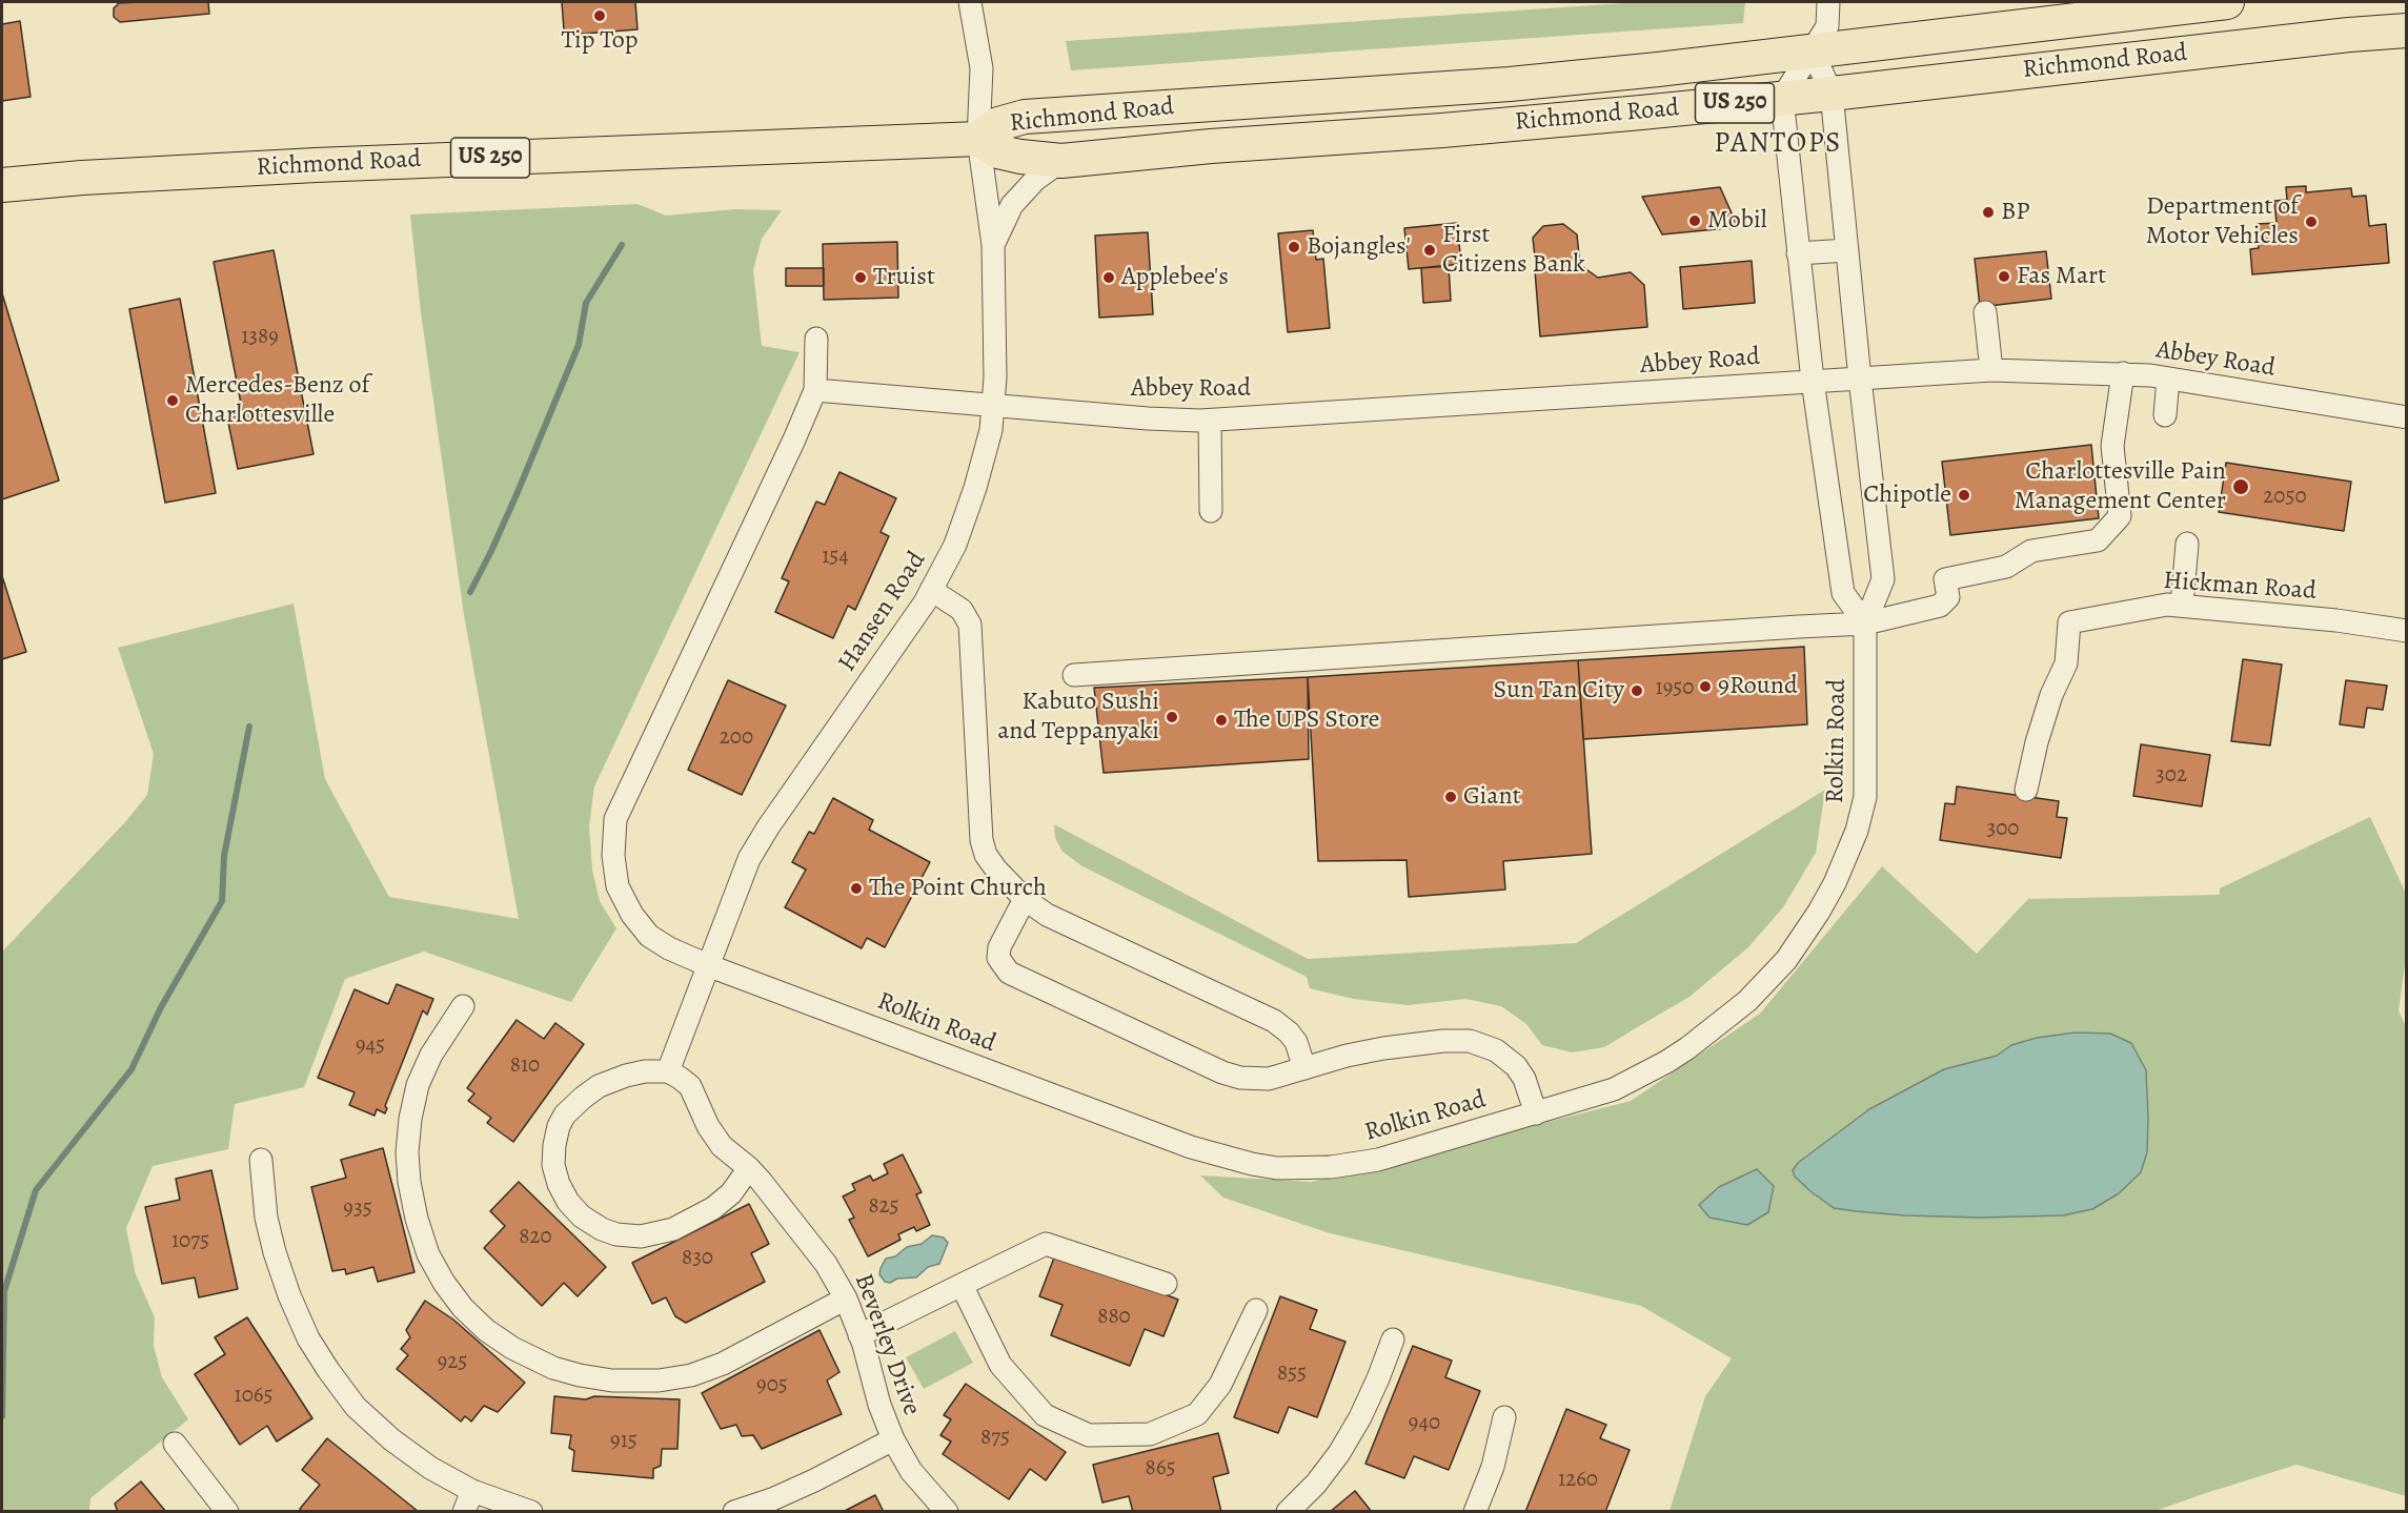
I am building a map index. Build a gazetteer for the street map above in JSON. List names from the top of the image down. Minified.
{"streets":{"highway":["Richmond Road","US 250"],"street":["Abbey Road","Hickman Road","Hansen Road","Rolkin Road","Beverley Drive"]},"crossings":[["Richmond Road","Hansen Road"],["Richmond Road","Rolkin Road"],["Abbey Road","Hansen Road"],["Abbey Road","Rolkin Road"],["Hansen Road","Rolkin Road"],["Hansen Road","Beverley Drive"]],"districts":["PANTOPS"],"places":["Tip Top","BP","Mobil","Department of Motor Vehicles","Bojangles'","First Citizens Bank","Fas Mart","Truist","Applebee's","Mercedes-Benz of Charlottesville","Charlottesville Pain Management Center","Chipotle","9Round","Sun Tan City","Kabuto Sushi and Teppanyaki","The UPS Store","Giant","The Point Church"],"house_numbers":["1389","2050","154","1950","200","302","300","945","810","825","935","820","1075","830","880","925","855","905","1065","940","875","915","865","1260"]}
